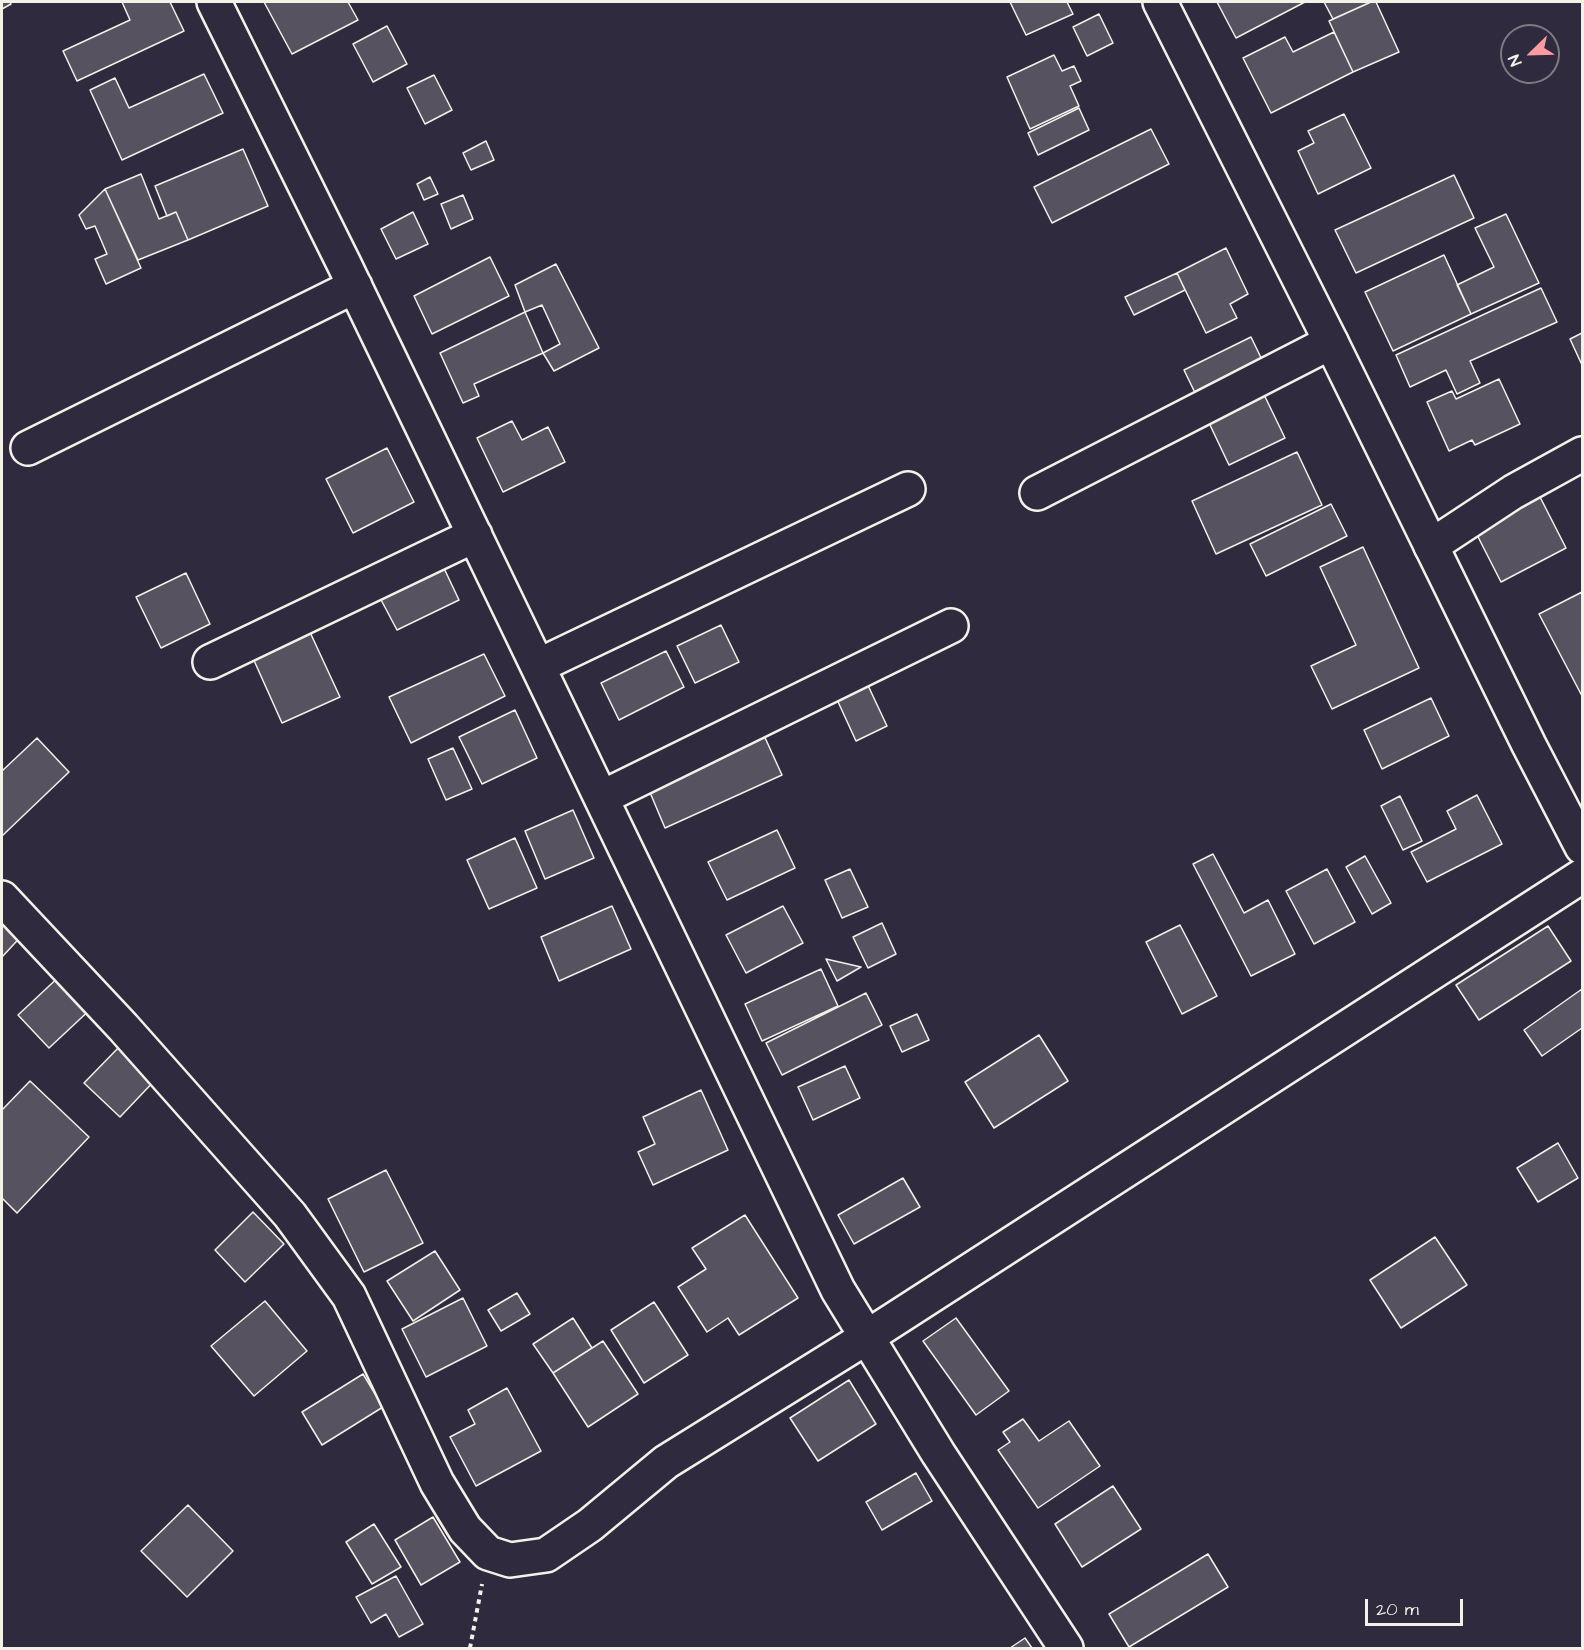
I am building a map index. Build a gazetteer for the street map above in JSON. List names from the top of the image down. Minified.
{"scale_bar":"20 m","north":"bottom left"}
